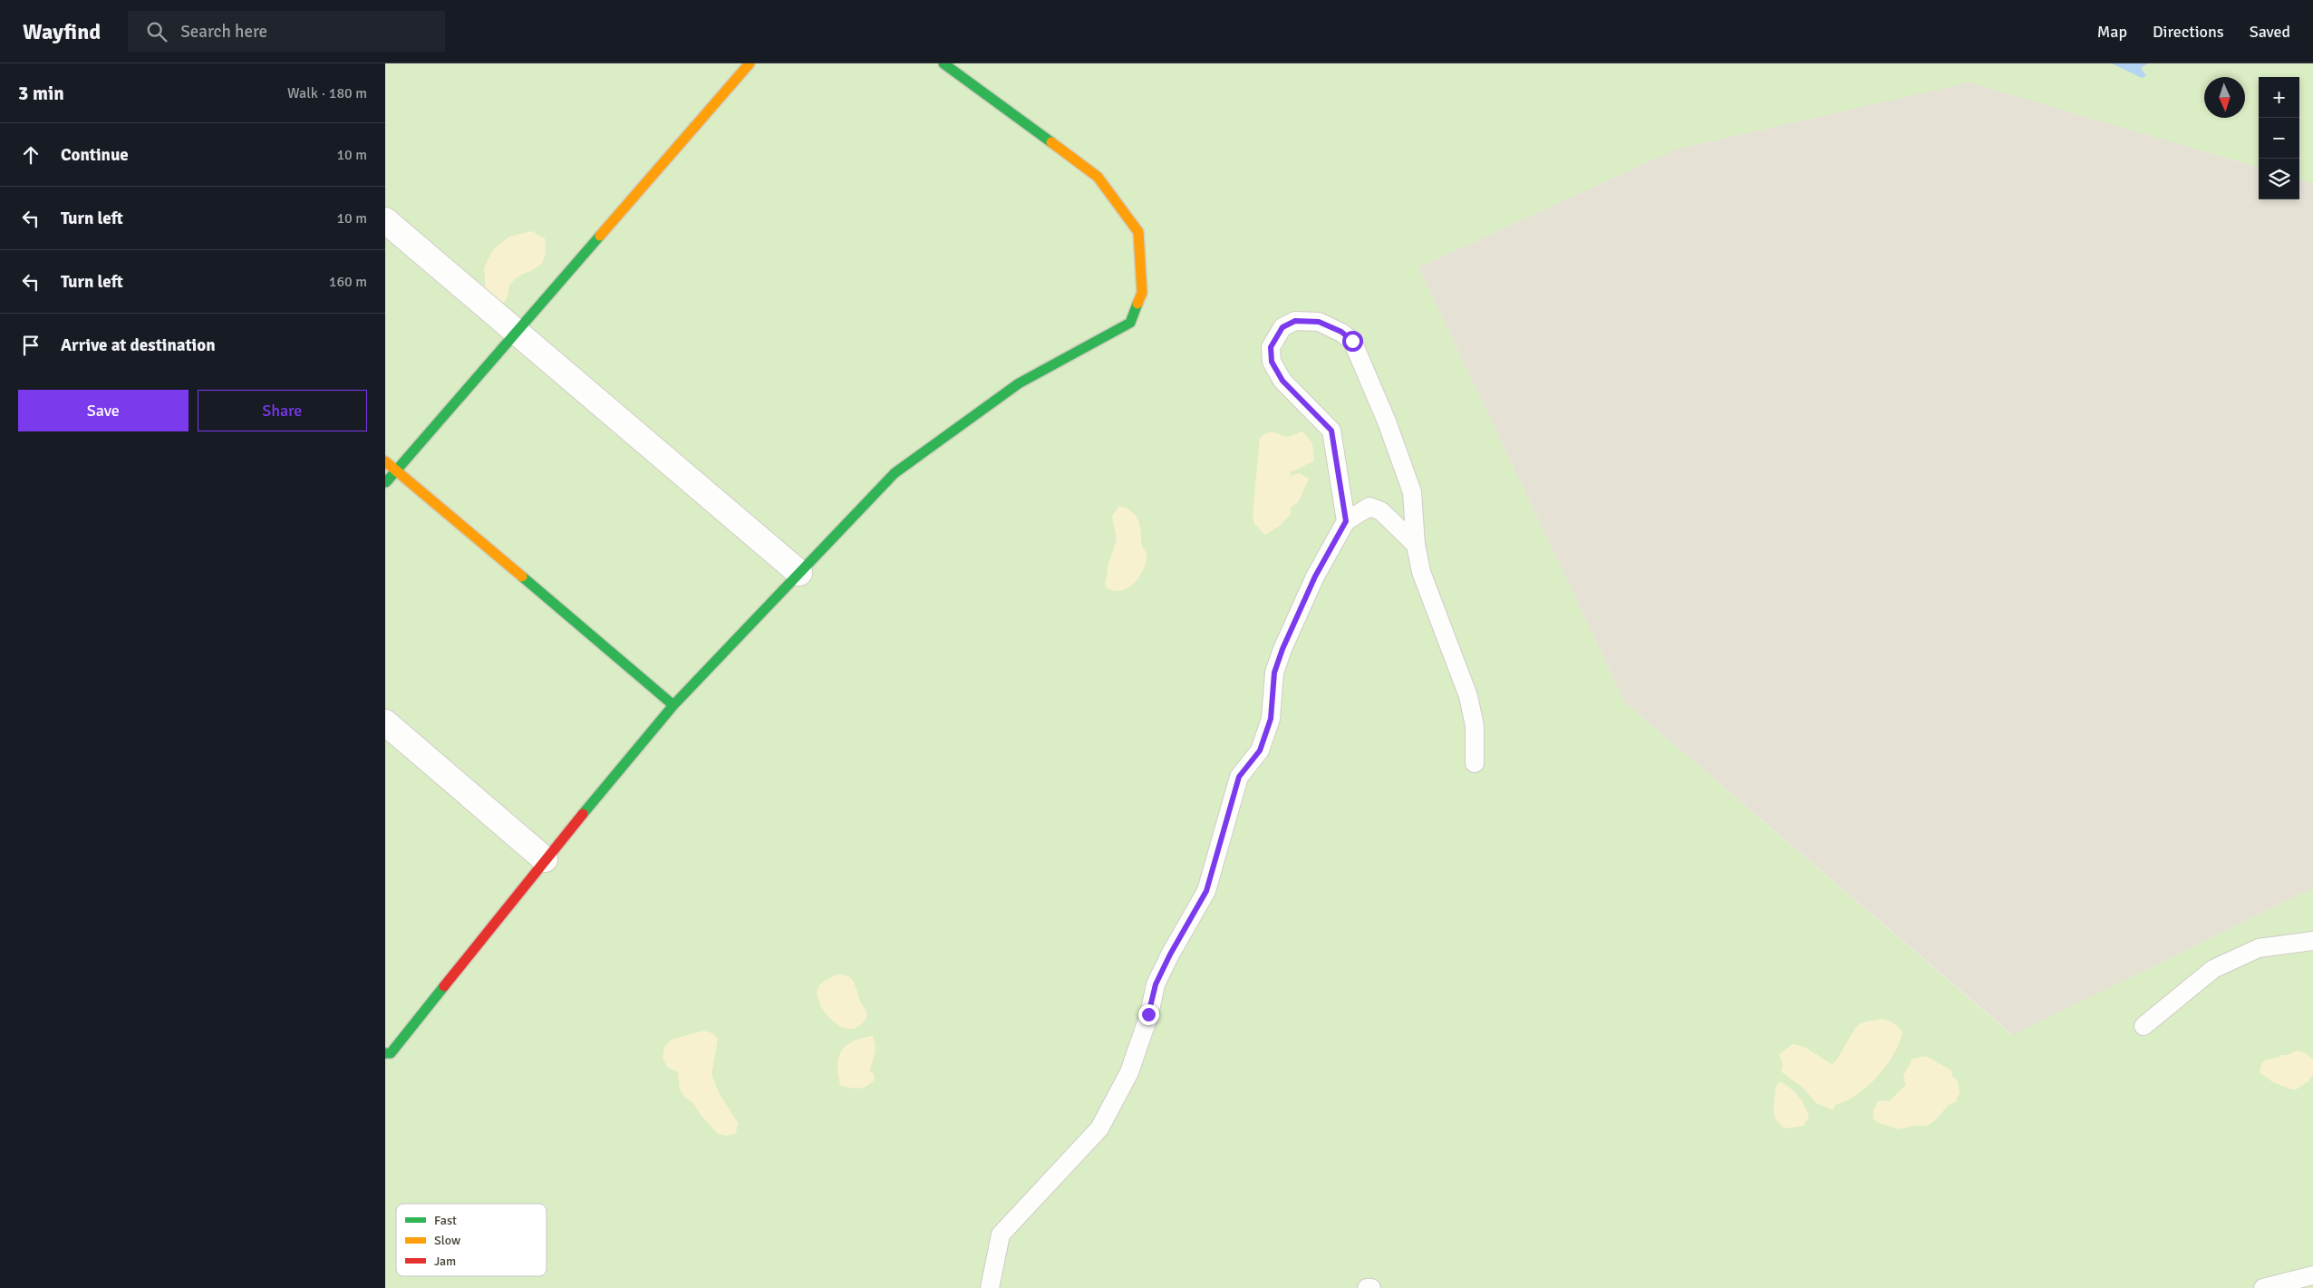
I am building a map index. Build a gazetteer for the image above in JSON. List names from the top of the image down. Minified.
{"legend":["Fast","Slow","Jam"],"north":"bottom","page":{"header":"Wayfind","search":"Search here","nav":["Map","Directions","Saved"],"heading":["3 min","Walk · 180 m"],"map_buttons":["+","−"],"list":[["Continue","10 m"],["Turn left","10 m"],["Turn left","160 m"],"Arrive at destination"],"buttons":["Save","Share"]}}
